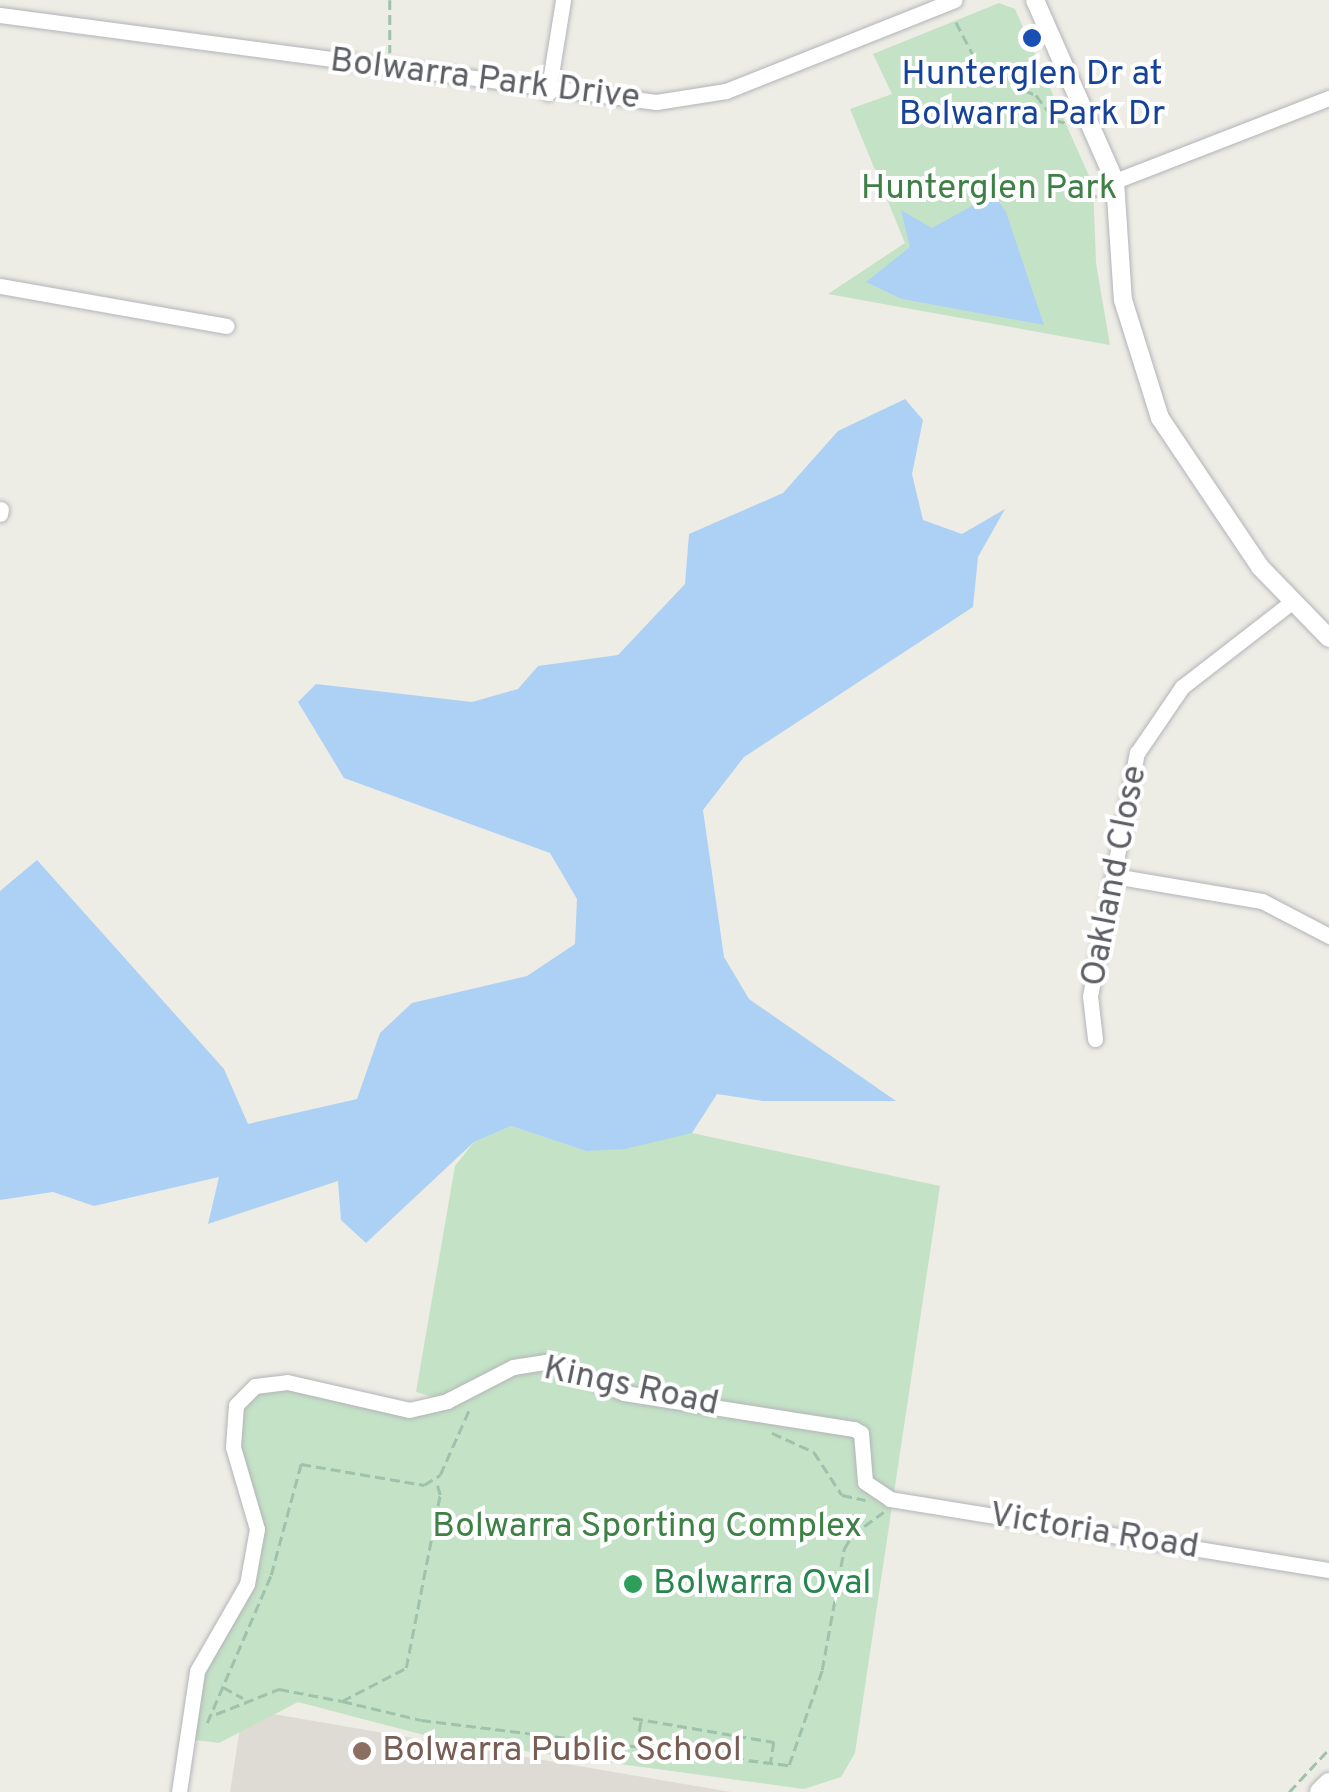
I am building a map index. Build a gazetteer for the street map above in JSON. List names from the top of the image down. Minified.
{"streets":{"street":["Bolwarra Park Drive","Oakland Close","Kings Road","Victoria Road"]},"crossings":[["Kings Road","Victoria Road"]],"parks":["Hunterglen Park","Bolwarra Sporting Complex"],"places":["Hunterglen Dr at Bolwarra Park Dr","Bolwarra Oval","Bolwarra Public School"]}
